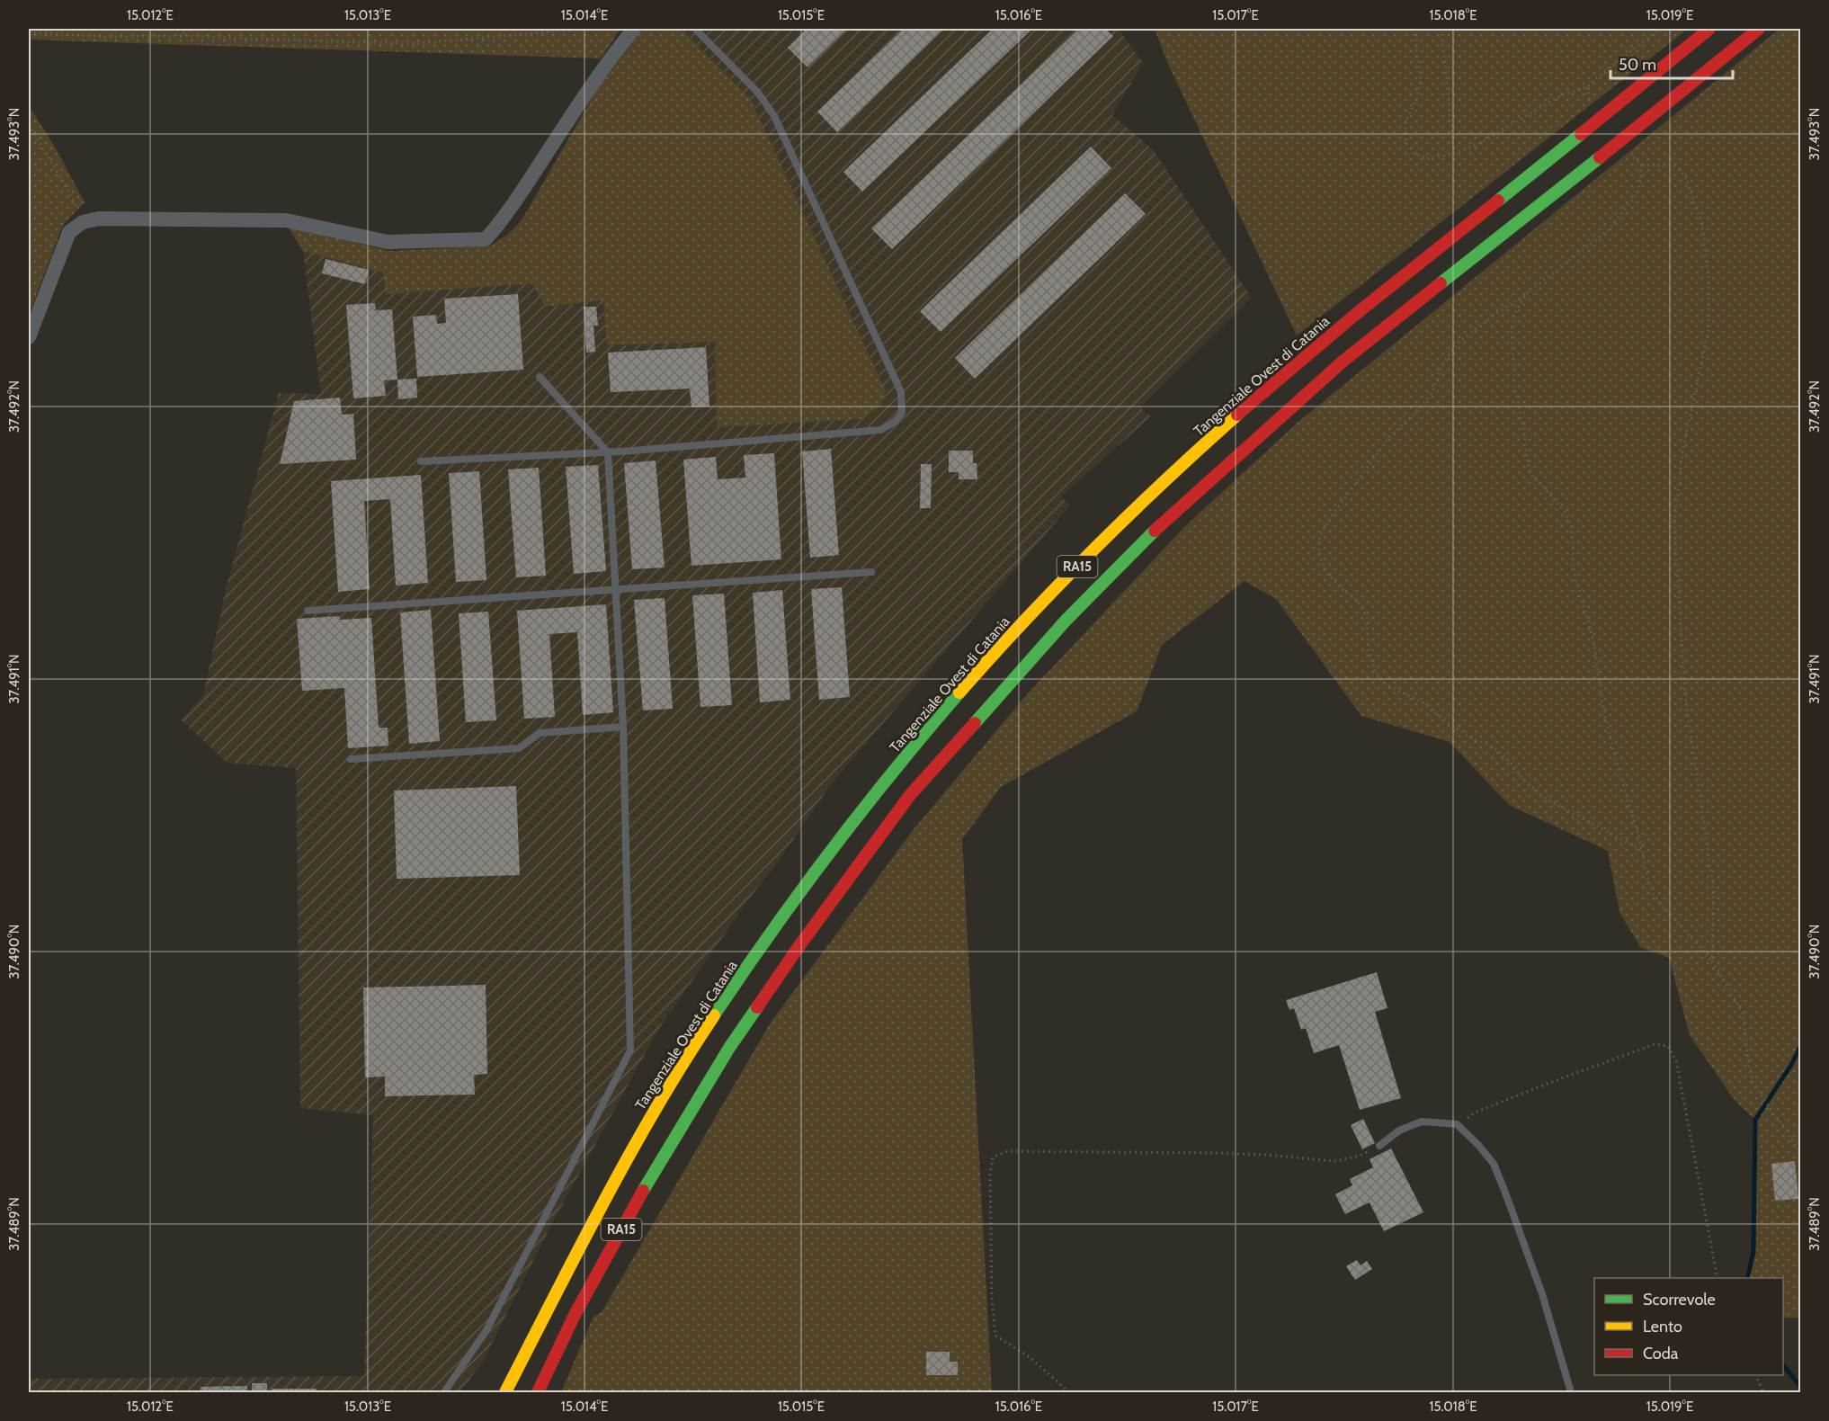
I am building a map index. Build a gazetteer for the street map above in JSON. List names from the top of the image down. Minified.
{"streets":{"highway":["Tangenziale Ovest di Catania","RA15"]},"legend":["Scorrevole","Lento","Coda"],"scale_bar":"50 m","coordinates":["15.012°E","15.013°E","15.014°E","15.015°E","15.016°E","15.017°E","15.018°E","15.019°E","37.493°N","37.492°N","37.491°N","37.490°N","37.489°N"]}
